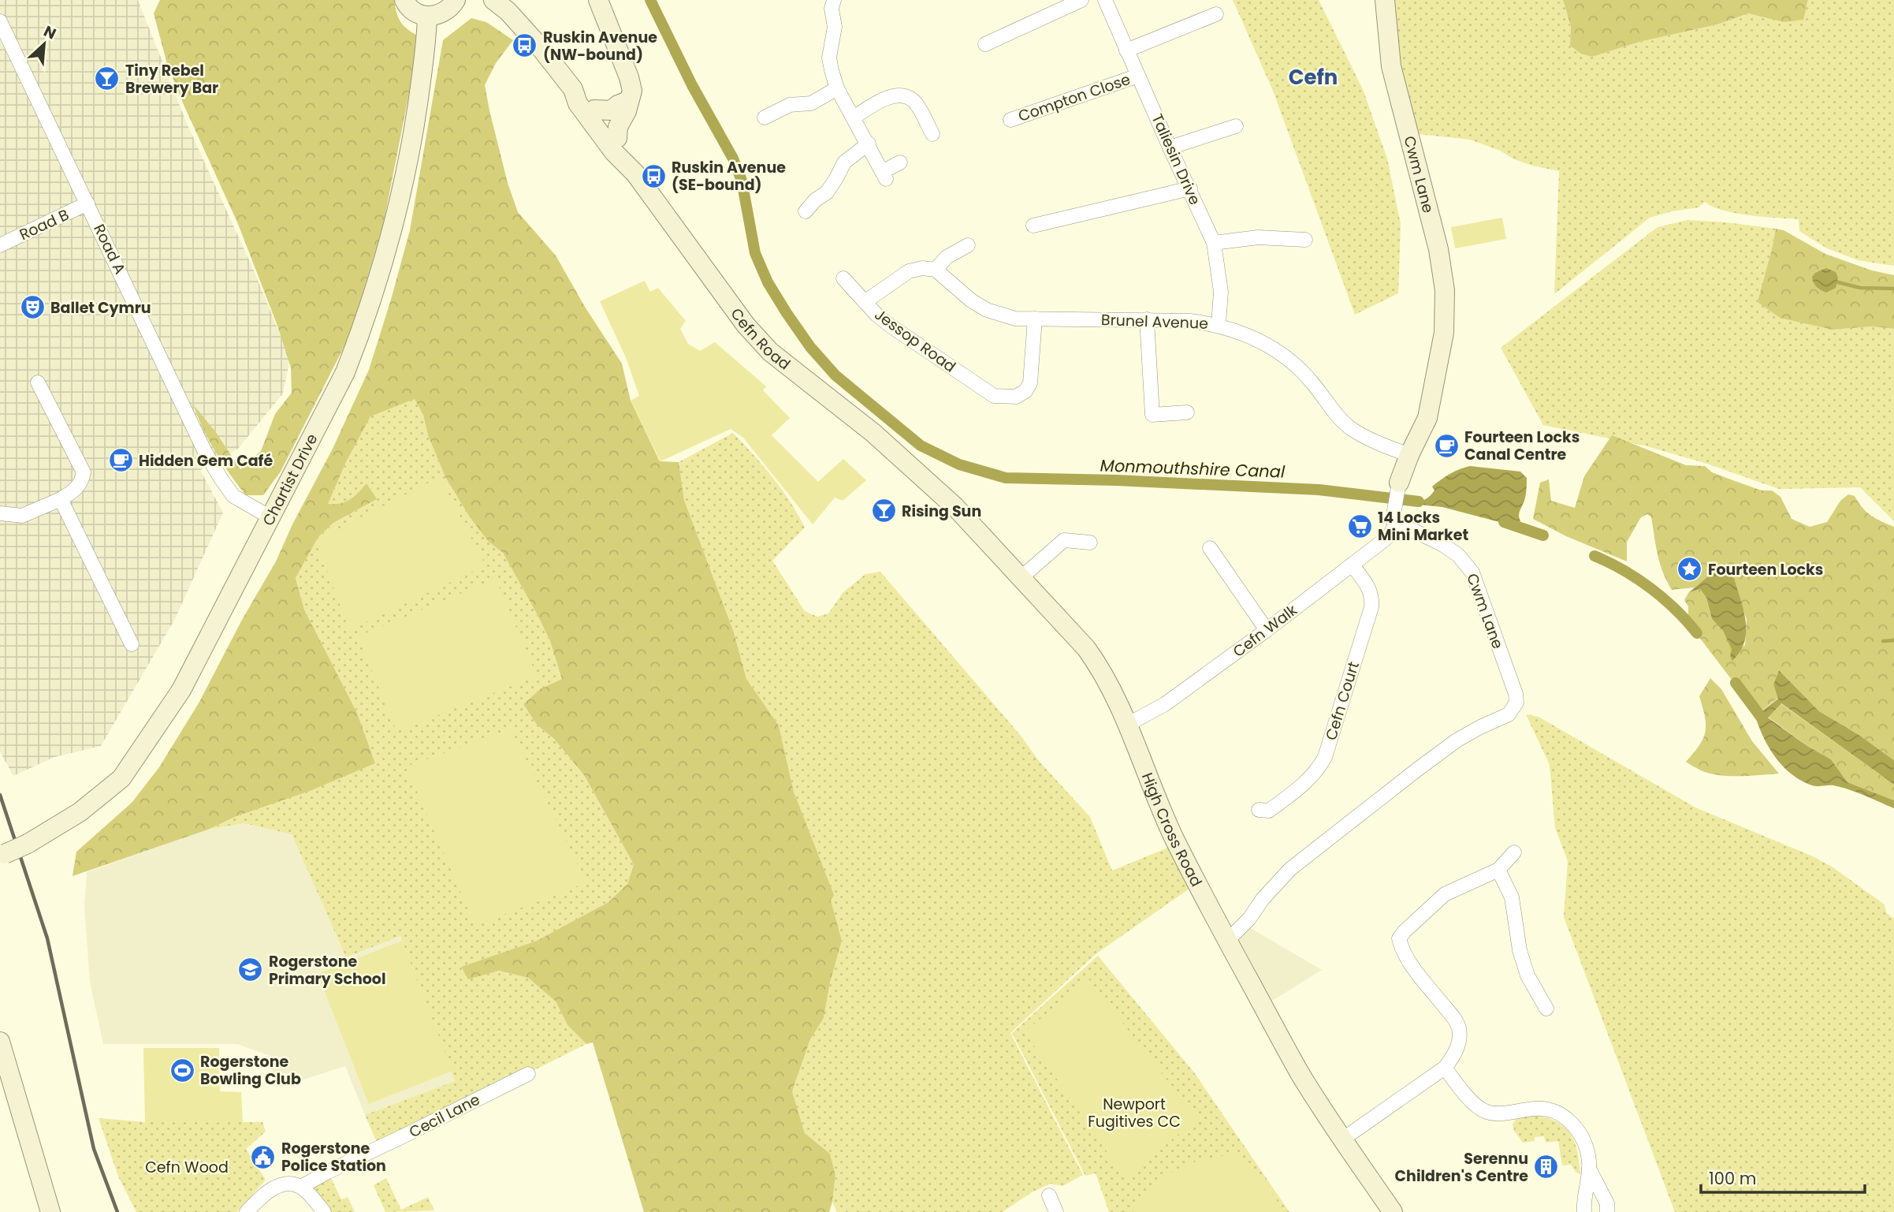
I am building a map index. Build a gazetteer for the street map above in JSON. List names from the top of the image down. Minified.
{"streets":{"main road":["Cwm Lane","Cefn Road","Chartist Drive","High Cross Road"],"street":["Compton Close","Taliesin Drive","Road B","Road A","Brunel Avenue","Jessop Road","Cefn Walk","Cefn Court","Cecil Lane"]},"crossings":[["Compton Close","Taliesin Drive"],["Taliesin Drive","Brunel Avenue"],["Cwm Lane","Brunel Avenue"],["Cwm Lane","Cefn Walk"],["Cwm Lane","High Cross Road"],["Road B","Road A"],["Road A","Chartist Drive"],["Brunel Avenue","Jessop Road"],["Cefn Road","High Cross Road"],["Cefn Walk","Cefn Court"],["Cefn Walk","High Cross Road"]],"districts":["Cefn"],"water":["Monmouthshire Canal"],"parks":["Newport Fugitives CC","Cefn Wood"],"places":{"bus stop":["Ruskin Avenue (NW-bound)","Ruskin Avenue (SE-bound)"],"bar":["Tiny Rebel Brewery Bar","Rising Sun"],"theatre":["Ballet Cymru"],"cafe":["Fourteen Locks Canal Centre","Hidden Gem Café"],"supermarket":["14 Locks Mini Market"],"place":["Fourteen Locks"],"school or university":["Rogerstone Primary School"],"sports":["Rogerstone Bowling Club"],"public building":["Rogerstone Police Station"],"building":["Serennu Children's Centre"]},"scale_bar":"100 m","north":"top right"}
